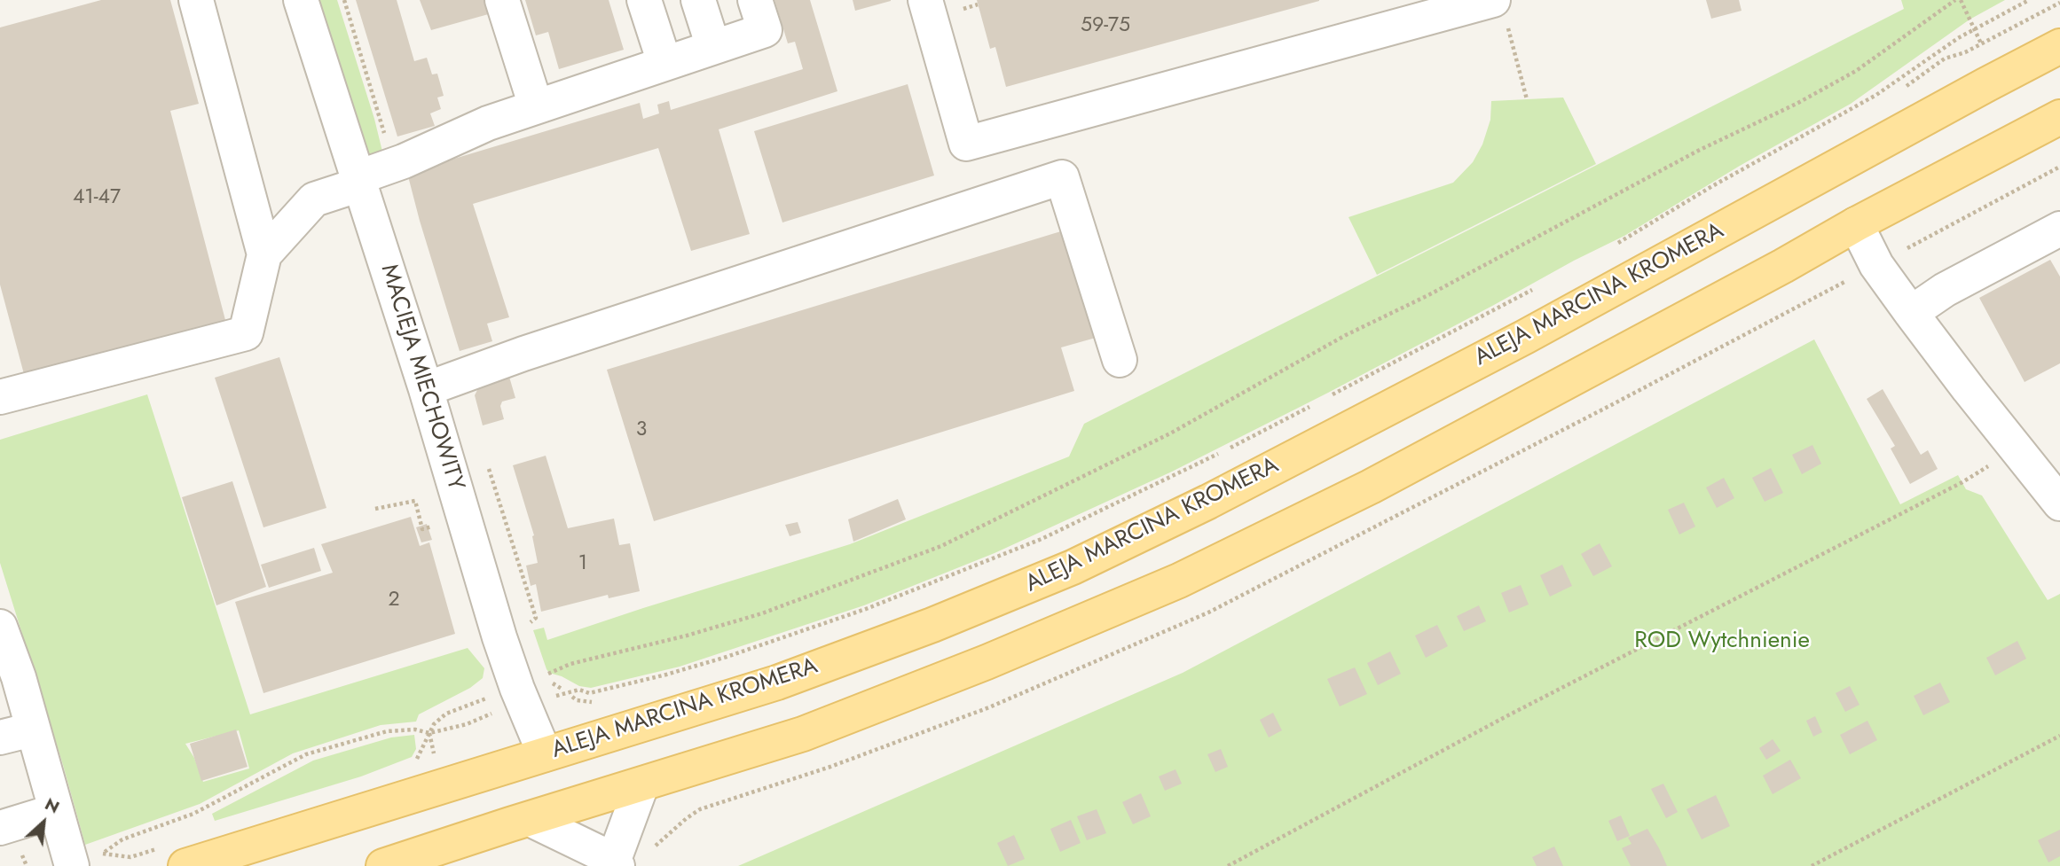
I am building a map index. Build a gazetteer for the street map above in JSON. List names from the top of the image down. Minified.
{"streets":{"main road":["ALEJA MARCINA KROMERA"],"street":["MACIEJA MIECHOWITY"]},"crossings":[["ALEJA MARCINA KROMERA","MACIEJA MIECHOWITY"]],"parks":["ROD Wytchnienie"],"house_numbers":["59-75","41-47","3","1","2"],"north":"top right"}
